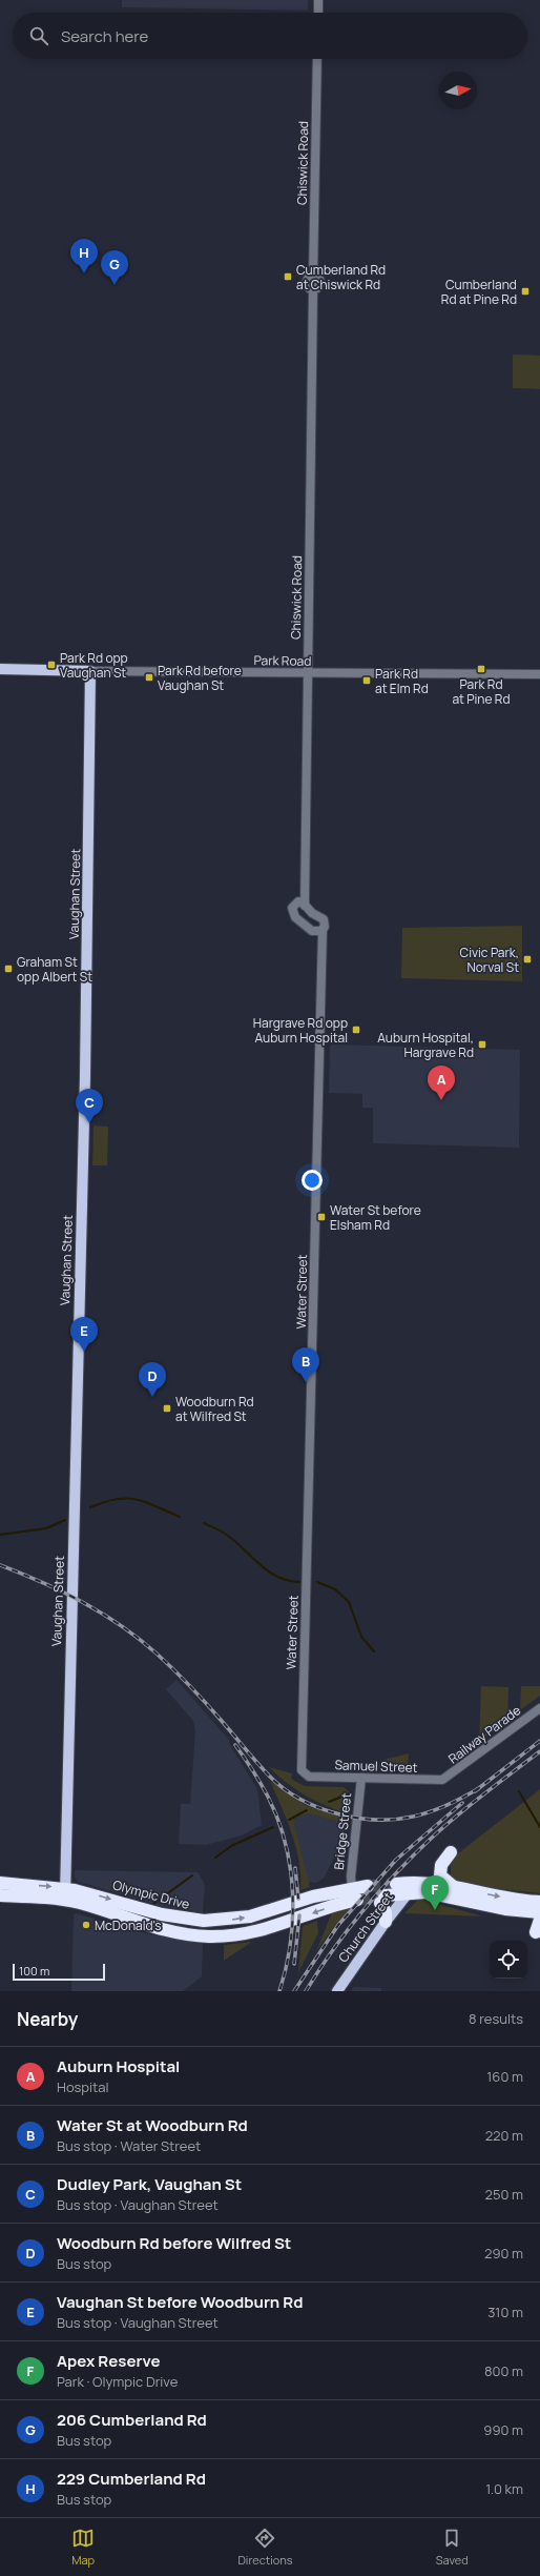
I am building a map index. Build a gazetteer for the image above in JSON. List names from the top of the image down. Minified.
{"streets":{"highway":["Olympic Drive","Church Street"],"main road":["Park Road","Vaughan Street"],"street":["Chiswick Road","Water Street","Railway Parade","Samuel Street","Bridge Street"]},"crossings":[["Chiswick Road","Park Road"],["Park Road","Vaughan Street"],["Vaughan Street","Olympic Drive"],["Water Street","Samuel Street"],["Railway Parade","Samuel Street"],["Samuel Street","Bridge Street"],["Bridge Street","Olympic Drive"]],"places":{"transit":["Cumberland Rd at Chiswick Rd","Cumberland Rd at Pine Rd","Park Rd opp Vaughan St","Park Rd at Pine Rd","Park Rd before Vaughan St","Park Rd at Elm Rd","Civic Park, Norval St","Graham St opp Albert St","Hargrave Rd opp Auburn Hospital","Auburn Hospital, Hargrave Rd","Water St before Elsham Rd","Woodburn Rd at Wilfred St"],"other":["McDonald's"]},"scale_bar":"100 m","north":"right","page":{"search":"Search here","pins":["H","G","A","C","E","B","D","F"],"scale":"100 m","heading":["Nearby","8 results"],"list":[{"mark":"A","name":"Auburn Hospital","note":"Hospital","value":"160 m"},{"mark":"B","name":"Water St at Woodburn Rd","note":"Bus stop · Water Street","value":"220 m"},{"mark":"C","name":"Dudley Park, Vaughan St","note":"Bus stop · Vaughan Street","value":"250 m"},{"mark":"D","name":"Woodburn Rd before Wilfred St","note":"Bus stop","value":"290 m"},{"mark":"E","name":"Vaughan St before Woodburn Rd","note":"Bus stop · Vaughan Street","value":"310 m"},{"mark":"F","name":"Apex Reserve","note":"Park · Olympic Drive","value":"800 m"},{"mark":"G","name":"206 Cumberland Rd","note":"Bus stop","value":"990 m"},{"mark":"H","name":"229 Cumberland Rd","note":"Bus stop","value":"1.0 km"}],"nav":["Map","Directions","Saved"]}}
